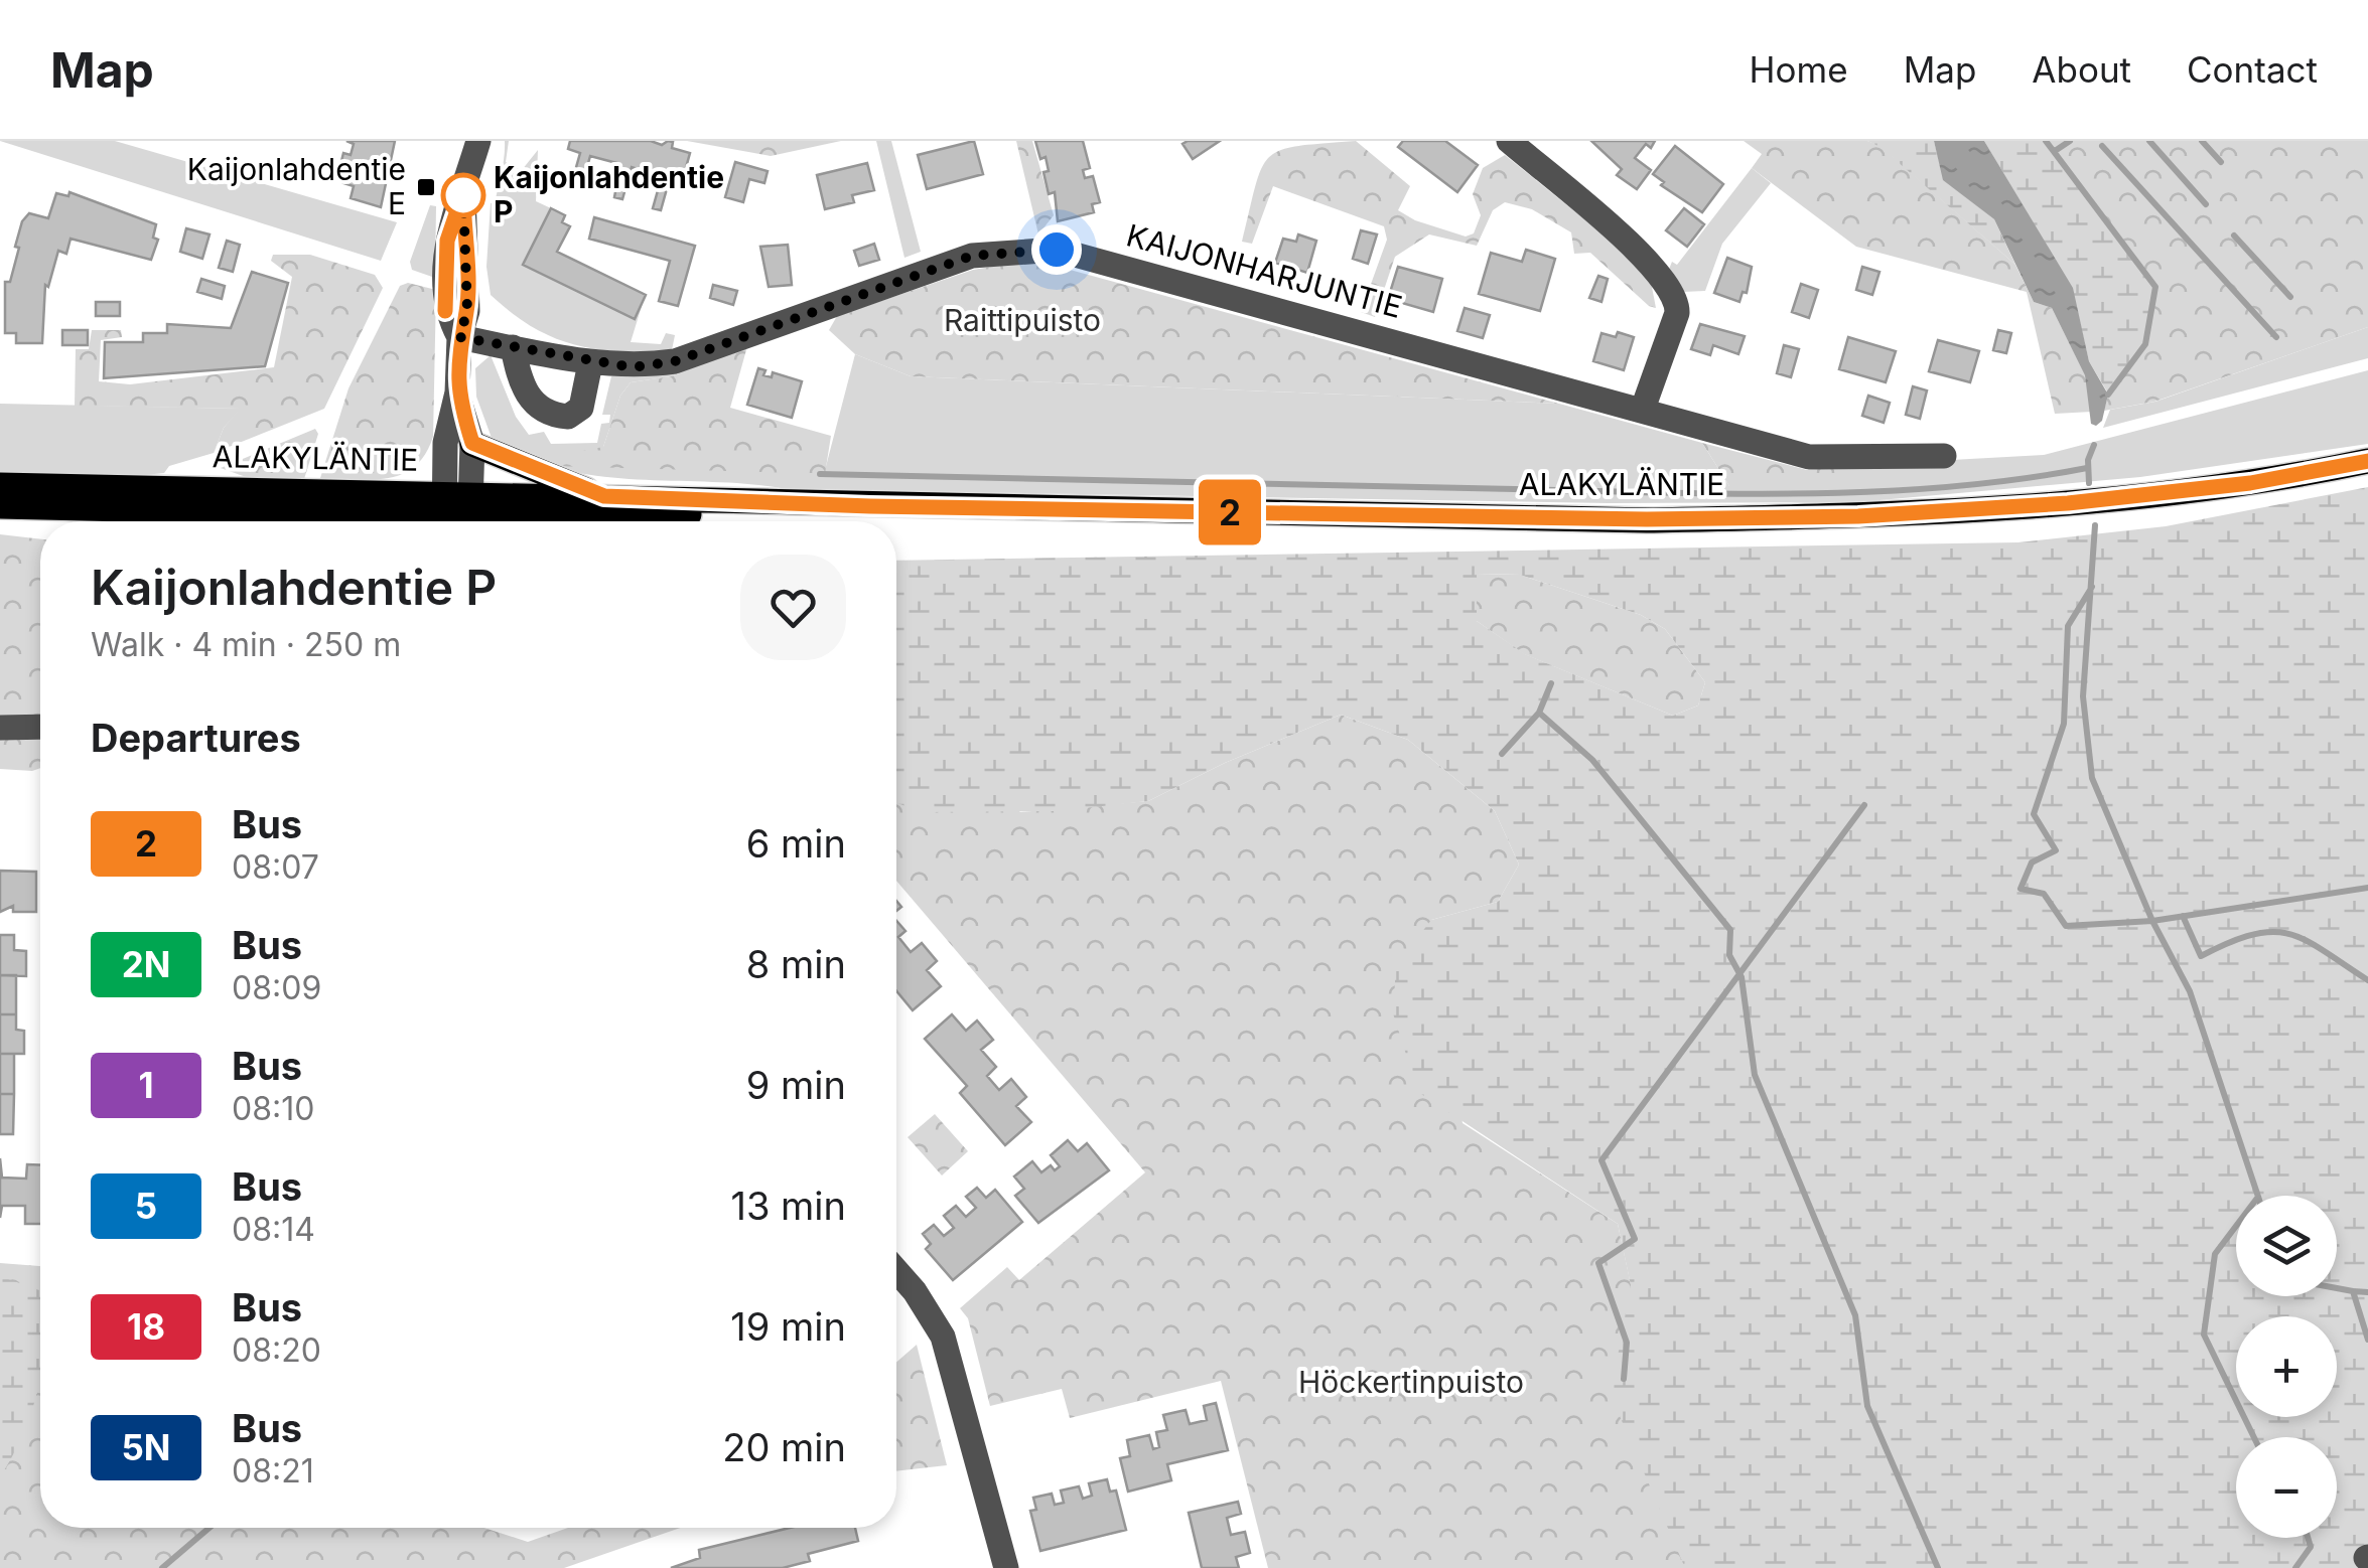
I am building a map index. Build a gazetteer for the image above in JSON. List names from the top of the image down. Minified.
{"streets":{"main road":["ALAKYLÄNTIE"],"street":["KAIJONHARJUNTIE"]},"parks":["Raittipuisto","Höckertinpuisto"],"places":{"transit":["Kaijonlahdentie E"],"other":["Kaijonlahdentie P"]},"lines":["bus line 2"],"page":{"header":"Map","nav":["Home","Map","About","Contact"],"on_map":"2","heading":[["Kaijonlahdentie P","Walk · 4 min · 250 m"],"Departures"],"list":[{"mark":"2","name":"Bus","note":"08:07","value":"6 min"},{"mark":"2N","name":"Bus","note":"08:09","value":"8 min"},{"mark":"1","name":"Bus","note":"08:10","value":"9 min"},{"mark":"5","name":"Bus","note":"08:14","value":"13 min"},{"mark":"18","name":"Bus","note":"08:20","value":"19 min"},{"mark":"5N","name":"Bus","note":"08:21","value":"20 min"}],"map_buttons":["+","−"]}}
